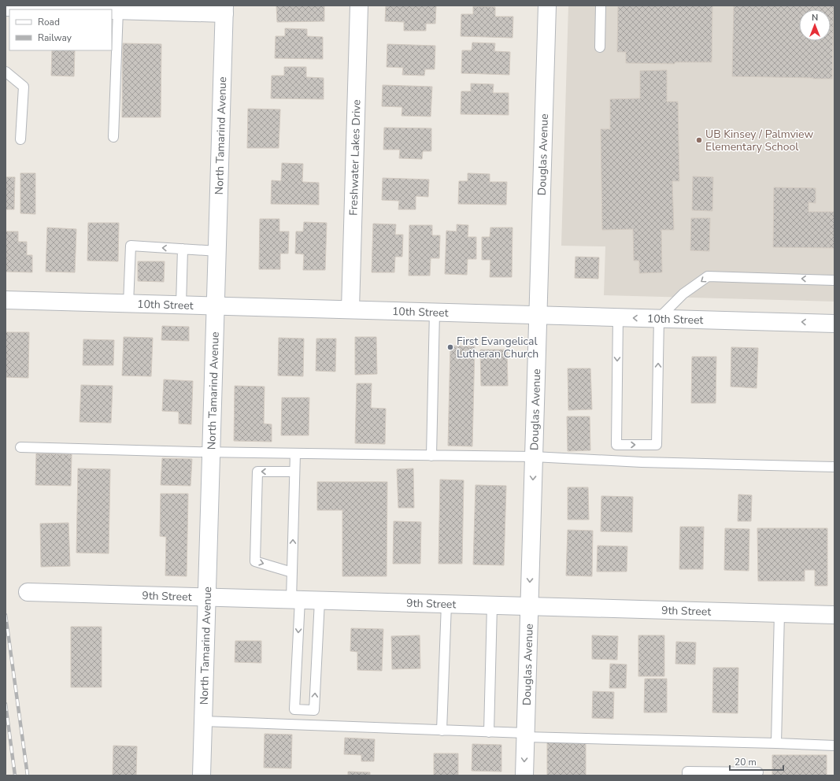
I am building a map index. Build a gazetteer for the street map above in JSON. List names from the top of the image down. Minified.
{"streets":{"street":["North Tamarind Avenue","Douglas Avenue","Freshwater Lakes Drive","10th Street","9th Street"]},"crossings":[["North Tamarind Avenue","10th Street"],["North Tamarind Avenue","9th Street"],["Douglas Avenue","10th Street"],["Douglas Avenue","9th Street"],["Freshwater Lakes Drive","10th Street"]],"places":["UB Kinsey / Palmview Elementary School","First Evangelical Lutheran Church"],"legend":["Road","Railway"],"scale_bar":"20 m","north":"top"}
